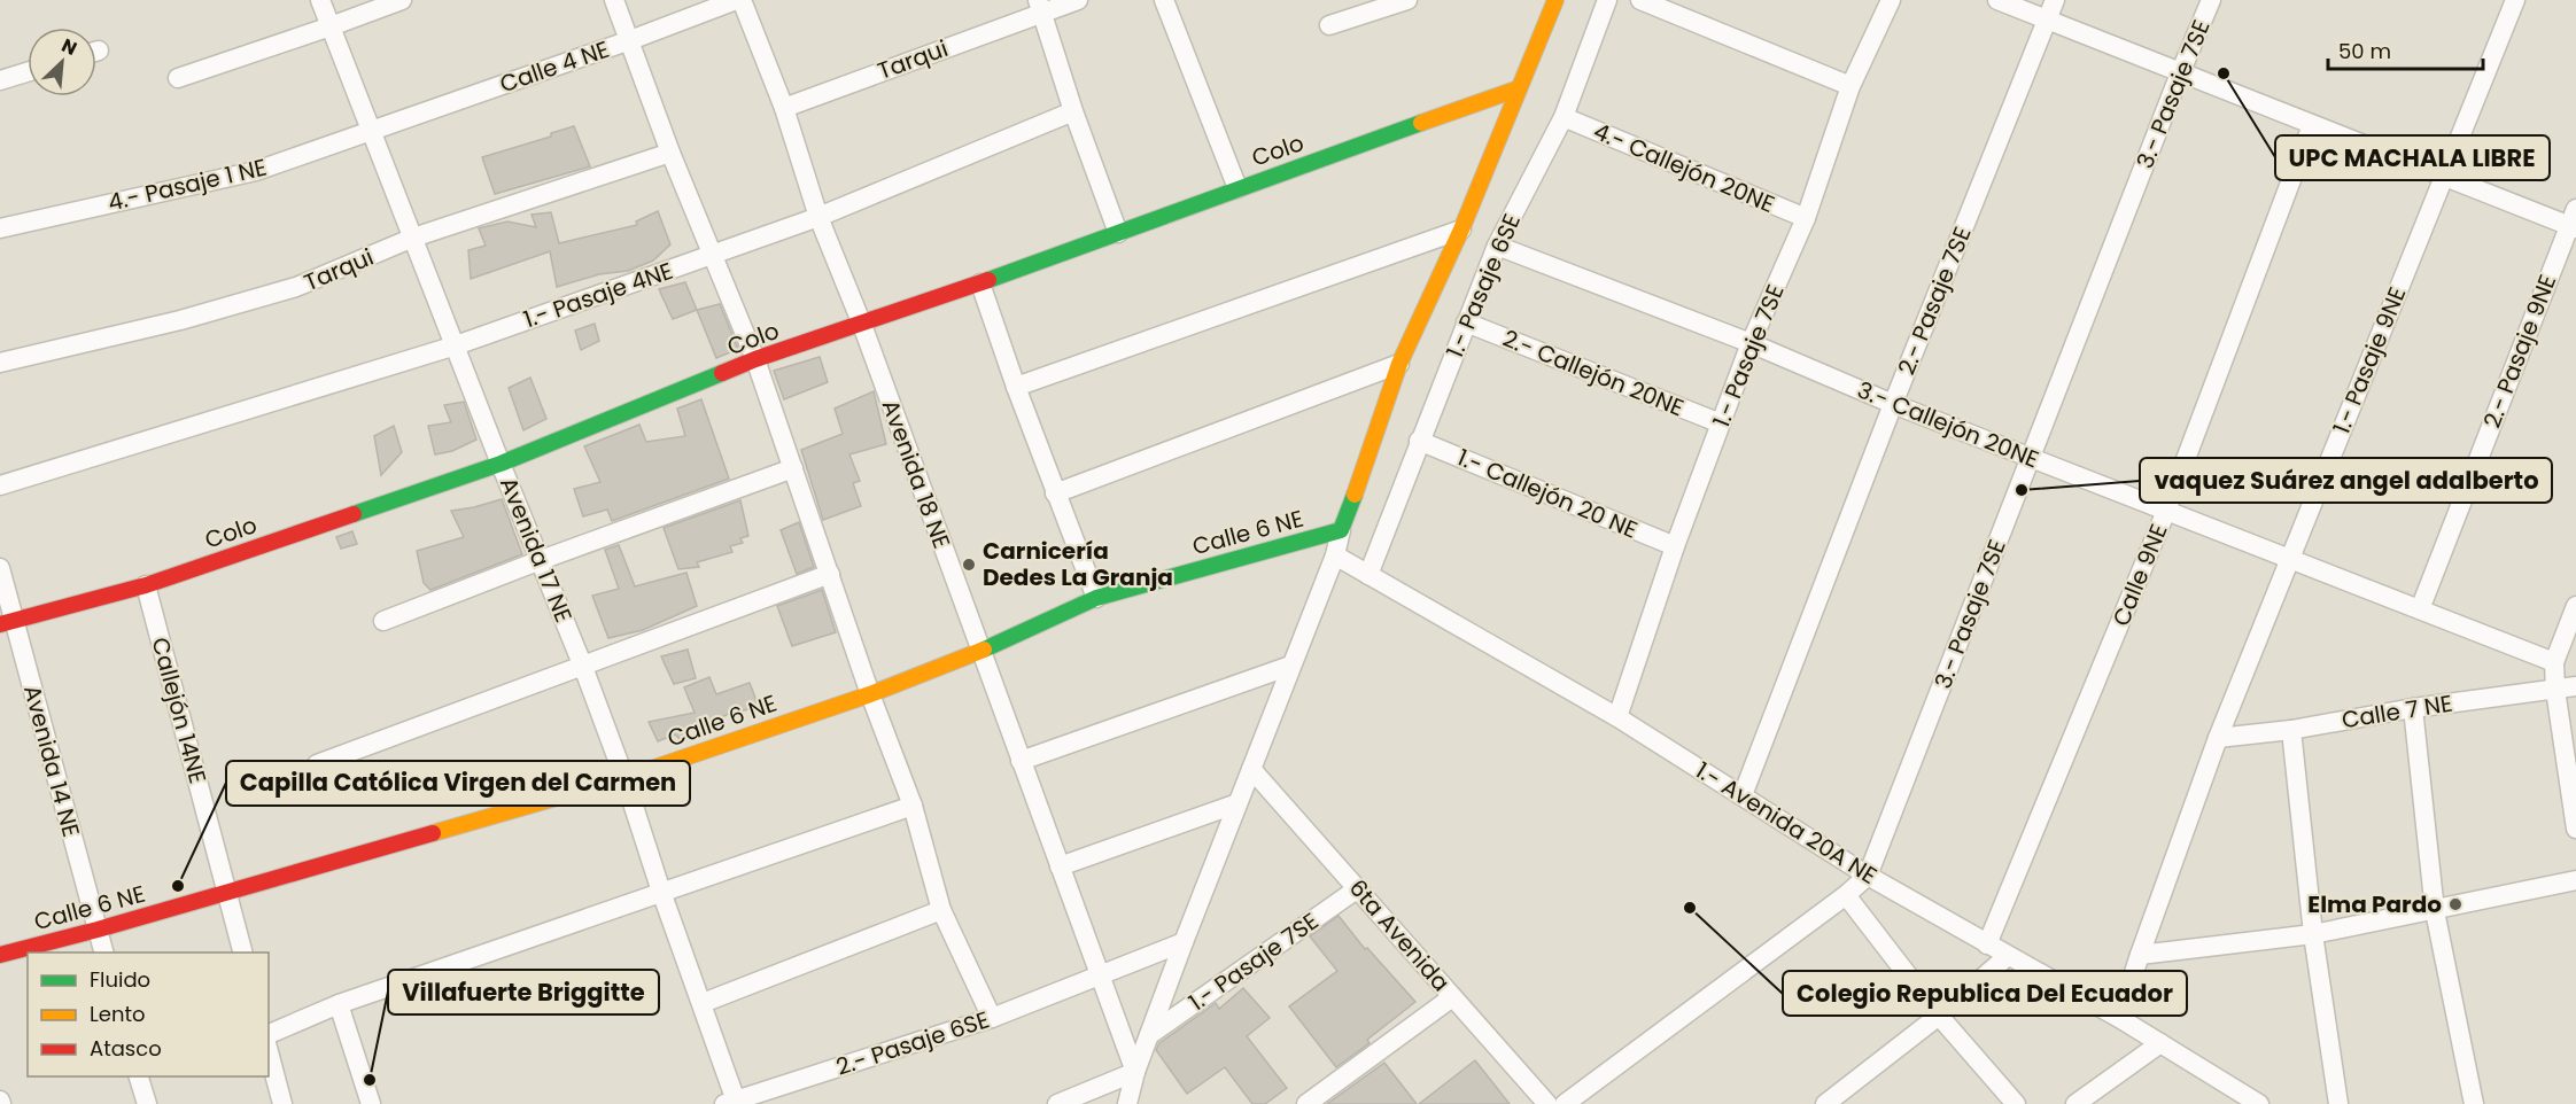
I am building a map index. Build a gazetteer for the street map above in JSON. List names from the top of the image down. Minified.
{"streets":{"street":["Tarqui","Calle 4 NE","3.- Pasaje 7SE","Colo","4.- Callejón 20NE","4.- Pasaje 1 NE","1.- Pasaje 6SE","1.- Pasaje 4NE","2.- Pasaje 7SE","2.- Pasaje 9NE","1.- Pasaje 7SE","1.- Pasaje 9NE","2.- Callejón 20NE","3.- Callejón 20NE","Avenida 18 NE","1.- Callejón 20 NE","Calle 6 NE","Avenida 17 NE","Calle 9NE","Callejón 14NE","Calle 7 NE","Avenida 14 NE","1.- Avenida 20A NE","6ta Avenida","2.- Pasaje 6SE"]},"crossings":[["Tarqui","Avenida 18 NE"],["Tarqui","Avenida 17 NE"],["Calle 4 NE","4.- Pasaje 1 NE"],["Calle 4 NE","Avenida 18 NE"],["Calle 4 NE","Avenida 17 NE"],["3.- Pasaje 7SE","3.- Callejón 20NE"],["3.- Pasaje 7SE","1.- Avenida 20A NE"],["Colo","Avenida 18 NE"],["Colo","Avenida 17 NE"],["Colo","Callejón 14NE"],["Colo","Avenida 14 NE"],["4.- Callejón 20NE","1.- Pasaje 6SE"],["4.- Callejón 20NE","1.- Pasaje 7SE"],["4.- Pasaje 1 NE","Avenida 17 NE"],["1.- Pasaje 6SE","2.- Callejón 20NE"],["1.- Pasaje 6SE","3.- Callejón 20NE"],["1.- Pasaje 6SE","1.- Callejón 20 NE"],["1.- Pasaje 6SE","1.- Avenida 20A NE"],["1.- Pasaje 4NE","Avenida 18 NE"],["1.- Pasaje 4NE","Avenida 17 NE"],["2.- Pasaje 7SE","3.- Callejón 20NE"],["2.- Pasaje 7SE","1.- Avenida 20A NE"],["2.- Pasaje 9NE","3.- Callejón 20NE"],["1.- Pasaje 7SE","2.- Callejón 20NE"],["1.- Pasaje 7SE","3.- Callejón 20NE"],["1.- Pasaje 7SE","1.- Callejón 20 NE"],["1.- Pasaje 7SE","1.- Avenida 20A NE"],["1.- Pasaje 7SE","6ta Avenida"],["1.- Pasaje 9NE","3.- Callejón 20NE"],["1.- Pasaje 9NE","Calle 7 NE"],["1.- Pasaje 9NE","1.- Avenida 20A NE"],["3.- Callejón 20NE","Calle 9NE"],["Avenida 18 NE","Calle 6 NE"],["Avenida 18 NE","2.- Pasaje 6SE"],["Calle 6 NE","Avenida 17 NE"],["Calle 6 NE","Callejón 14NE"],["Calle 6 NE","Avenida 14 NE"],["Avenida 17 NE","2.- Pasaje 6SE"],["Calle 9NE","1.- Avenida 20A NE"]],"places":["UPC MACHALA LIBRE","vaquez Suárez angel adalberto","Carnicería Dedes La Granja","Capilla Católica Virgen del Carmen","Elma Pardo","Colegio Republica Del Ecuador","Villafuerte Briggitte"],"legend":["Fluido","Lento","Atasco"],"scale_bar":"50 m","north":"top right"}
